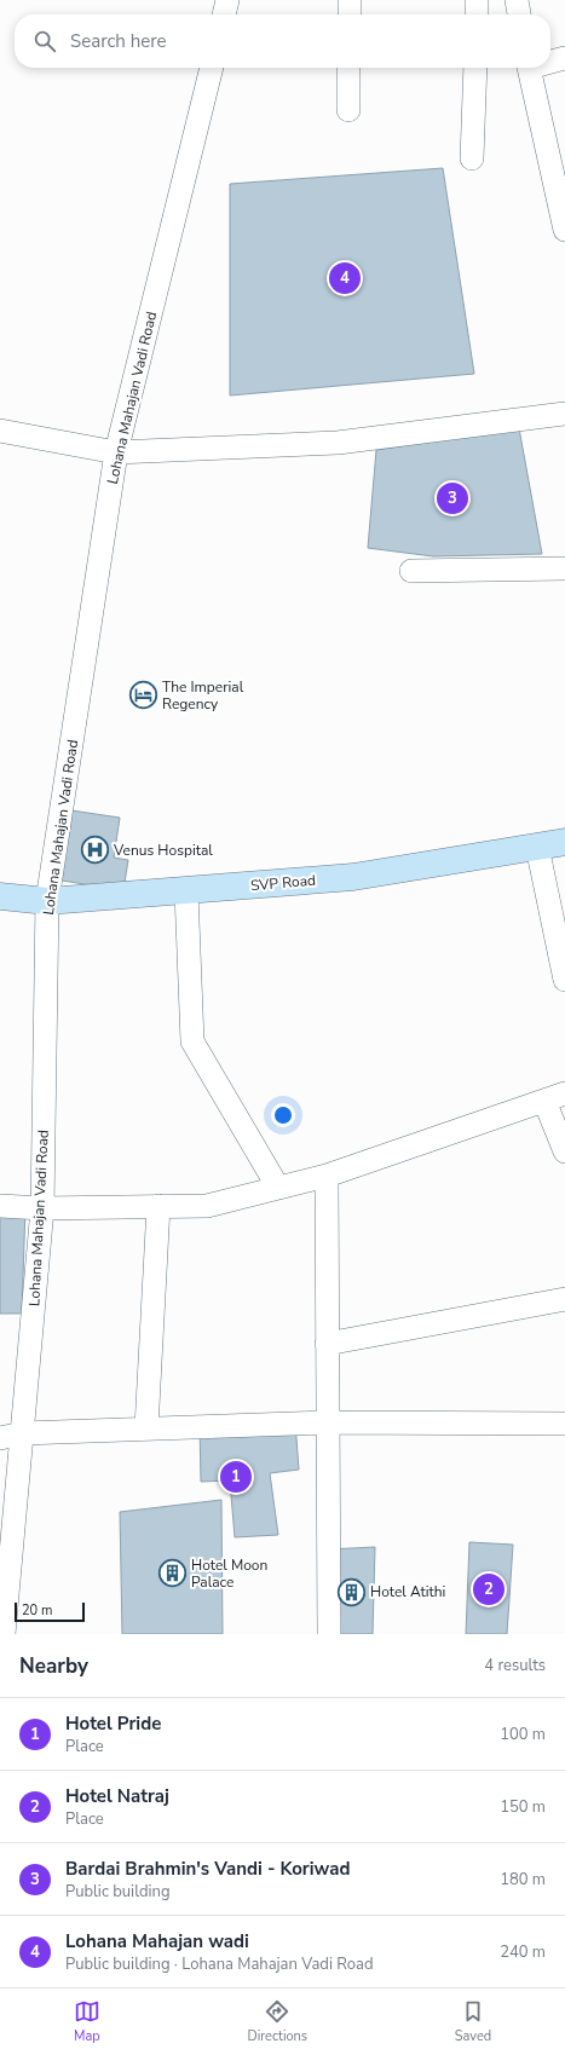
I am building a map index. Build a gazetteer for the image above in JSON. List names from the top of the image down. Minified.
{"streets":{"main road":["SVP Road"],"street":["Lohana Mahajan Vadi Road"]},"crossings":[["Lohana Mahajan Vadi Road","SVP Road"]],"places":{"hotel":["The Imperial Regency"],"hospital":["Venus Hospital"],"building":["Hotel Moon Palace","Hotel Atithi"]},"scale_bar":"20 m","page":{"search":"Search here","pins":["4","3","1","2"],"scale":"20 m","heading":["Nearby","4 results"],"list":[{"mark":"1","name":"Hotel Pride","note":"Place","value":"100 m"},{"mark":"2","name":"Hotel Natraj","note":"Place","value":"150 m"},{"mark":"3","name":"Bardai Brahmin's Vandi - Koriwad","note":"Public building","value":"180 m"},{"mark":"4","name":"Lohana Mahajan wadi","note":"Public building · Lohana Mahajan Vadi Road","value":"240 m"}],"nav":["Map","Directions","Saved"]}}
